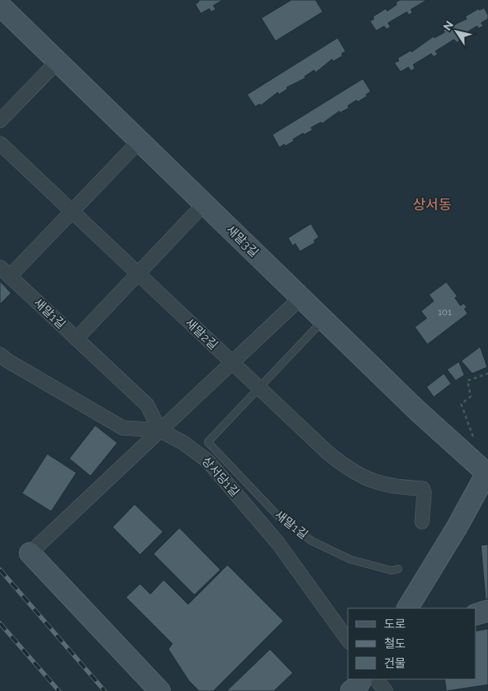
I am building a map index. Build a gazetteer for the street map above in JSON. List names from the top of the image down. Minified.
{"streets":{"street":["새말3길","새말1길","새말2길","상서당1길"]},"crossings":[["새말1길","새말2길"],["새말1길","상서당1길"]],"districts":["상서동"],"house_numbers":["101"],"legend":["도로","철도","건물"],"north":"top left"}
